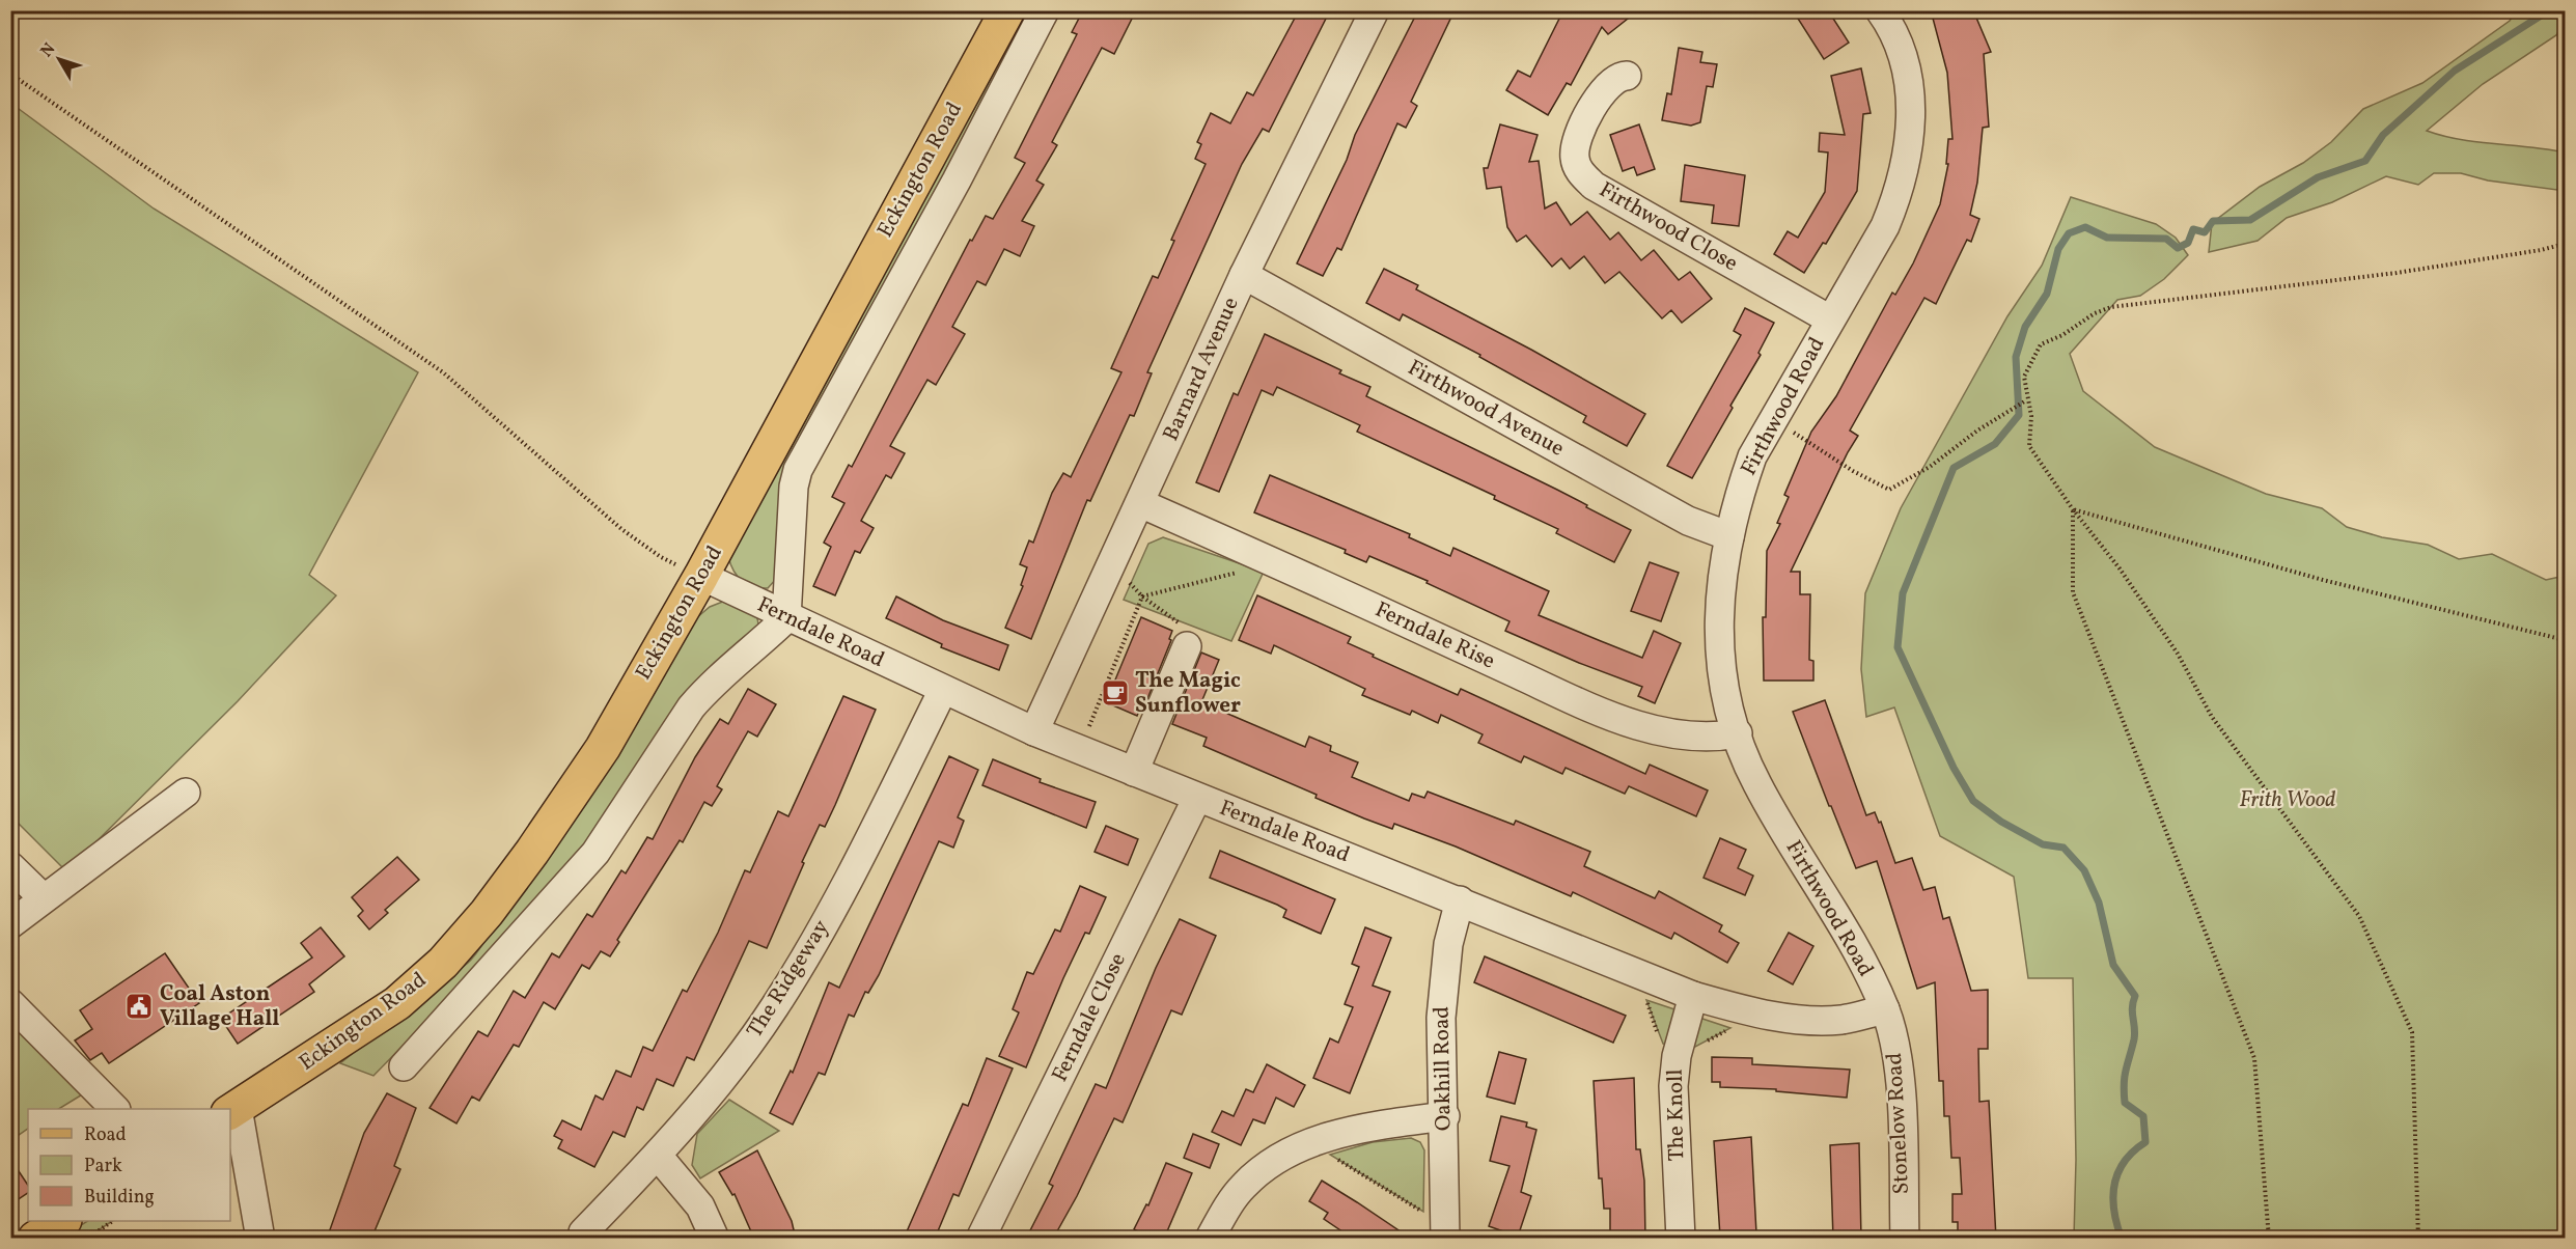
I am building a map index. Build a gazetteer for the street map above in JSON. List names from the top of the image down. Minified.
{"streets":{"main road":["Eckington Road"],"street":["Firthwood Close","Barnard Avenue","Firthwood Road","Firthwood Avenue","Ferndale Road","Ferndale Rise","The Ridgeway","Ferndale Close","Oakhill Road","The Knoll","Stonelow Road"]},"crossings":[["Eckington Road","Ferndale Road"],["Firthwood Close","Firthwood Road"],["Barnard Avenue","Firthwood Avenue"],["Barnard Avenue","Ferndale Road"],["Barnard Avenue","Ferndale Rise"],["Firthwood Road","Firthwood Avenue"],["Firthwood Road","Ferndale Road"],["Firthwood Road","Ferndale Rise"],["Firthwood Road","Stonelow Road"],["Ferndale Road","The Ridgeway"],["Ferndale Road","Ferndale Close"],["Ferndale Road","Oakhill Road"],["Ferndale Road","The Knoll"],["Ferndale Road","Stonelow Road"]],"parks":["Frith Wood"],"places":{"cafe":["The Magic Sunflower"],"public building":["Coal Aston Village Hall"]},"legend":["Road","Park","Building"],"north":"top left"}
